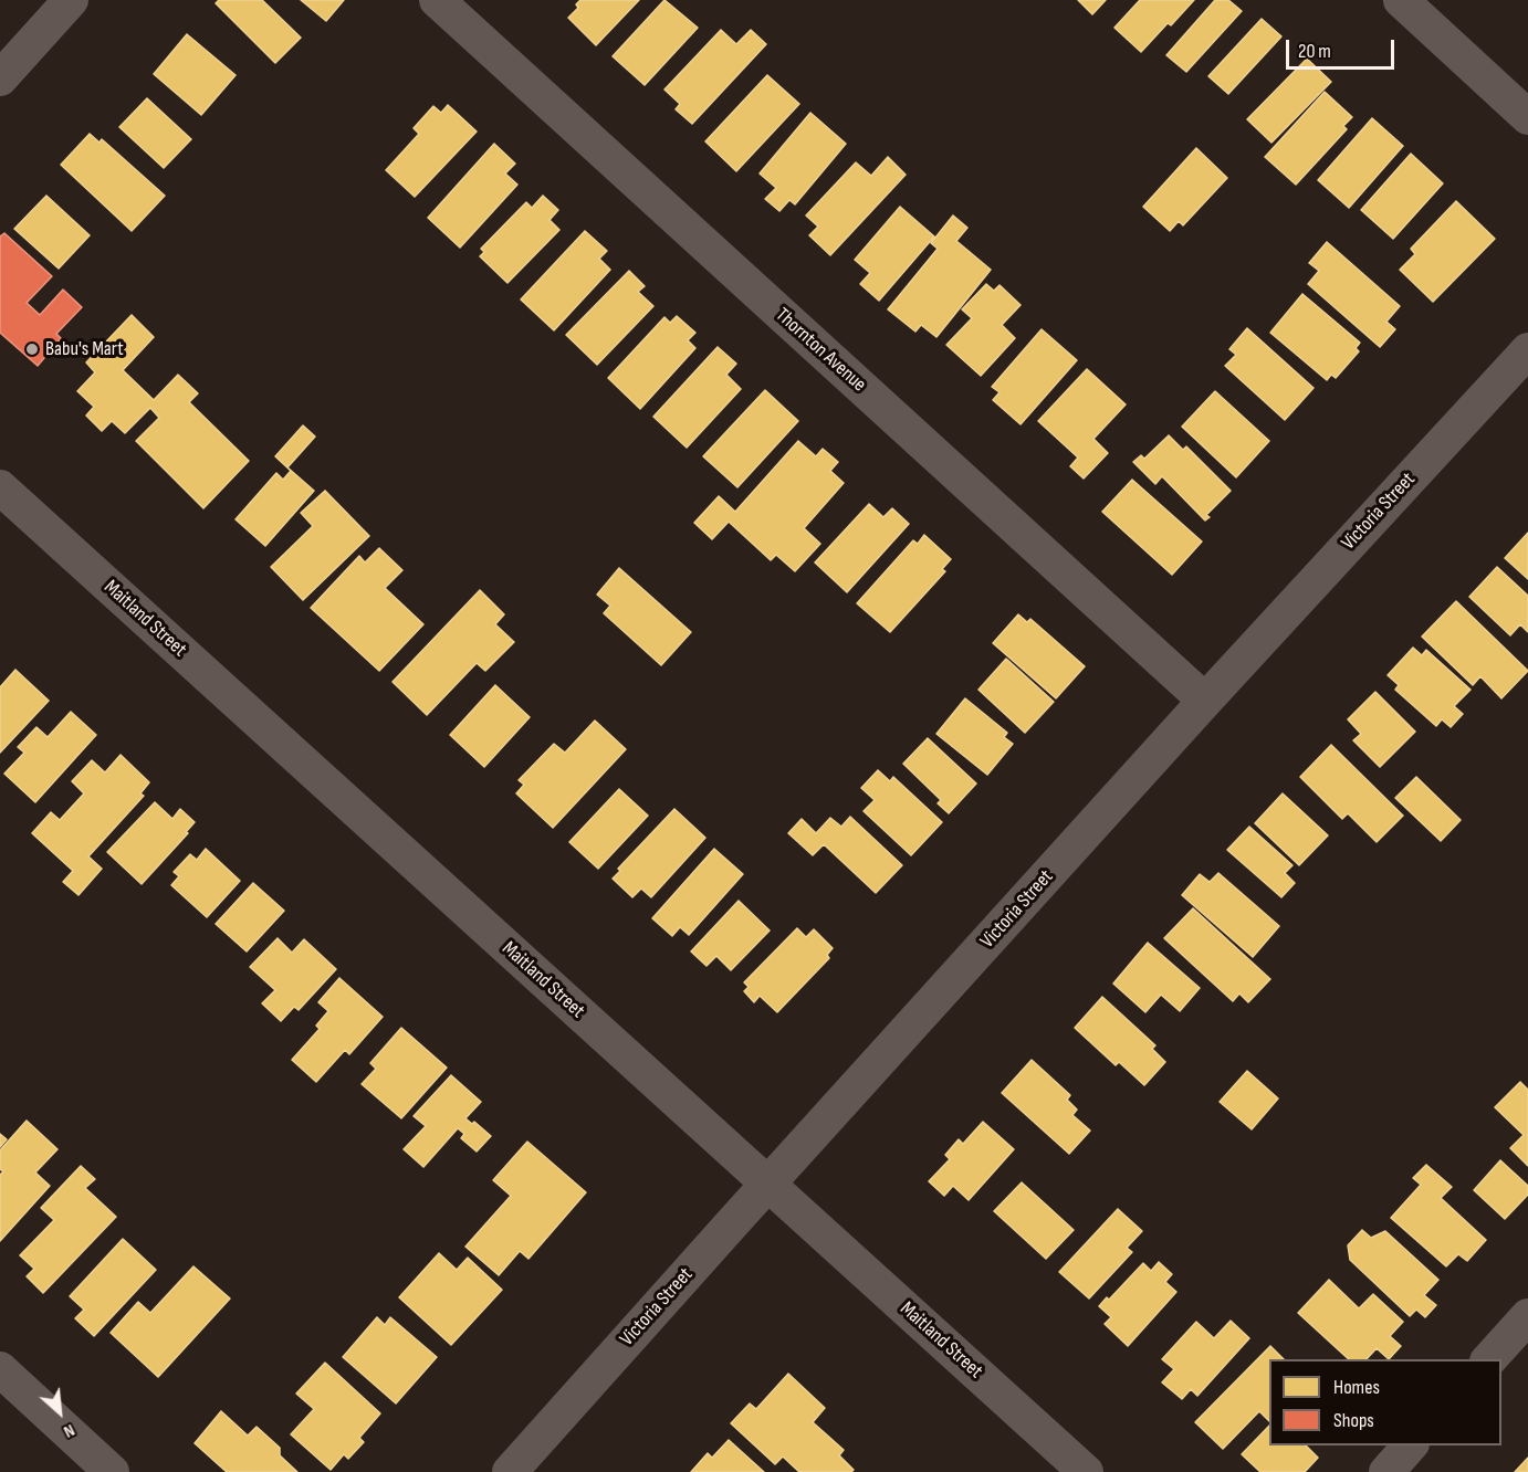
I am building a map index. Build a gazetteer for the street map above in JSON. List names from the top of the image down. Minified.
{"streets":{"street":["Thornton Avenue","Victoria Street","Maitland Street"]},"crossings":[["Thornton Avenue","Victoria Street"],["Victoria Street","Maitland Street"]],"places":["Babu's Mart"],"legend":["Homes","Shops"],"scale_bar":"20 m","north":"bottom right"}
